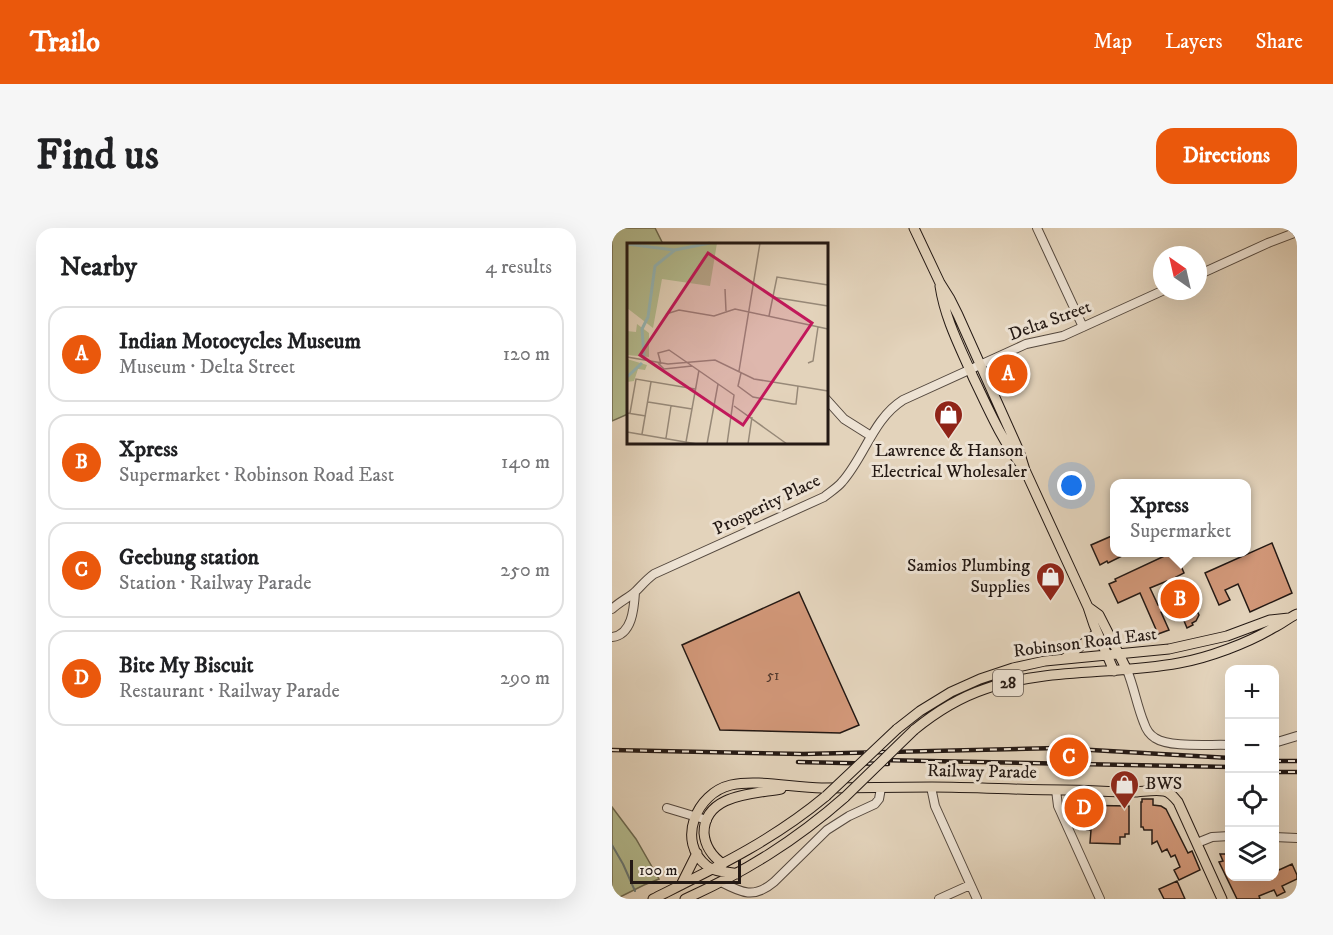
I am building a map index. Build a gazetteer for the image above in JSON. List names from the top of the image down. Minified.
{"streets":{"main road":["Robinson Road East","28","Railway Parade"],"street":["Delta Street","Prosperity Place"]},"crossings":[["Delta Street","Prosperity Place"],["Robinson Road East","28"]],"places":{"shop":["Lawrence & Hanson Electrical Wholesaler","Samios Plumbing Supplies","BWS"]},"house_numbers":["51"],"scale_bar":"100 m","north":"top left","page":{"header":"Trailo","nav":["Map","Layers","Share"],"buttons":"Directions","title":"Find us","heading":["Nearby","4 results"],"list":[{"mark":"A","name":"Indian Motocycles Museum","note":"Museum · Delta Street","value":"120 m"},{"mark":"B","name":"Xpress","note":"Supermarket · Robinson Road East","value":"140 m"},{"mark":"C","name":"Geebung station","note":"Station · Railway Parade","value":"250 m"},{"mark":"D","name":"Bite My Biscuit","note":"Restaurant · Railway Parade","value":"290 m"}],"pins":["A","B","C","D"],"popup":["Xpress","Supermarket"],"map_buttons":["+","−"],"scale":"100 m"}}
